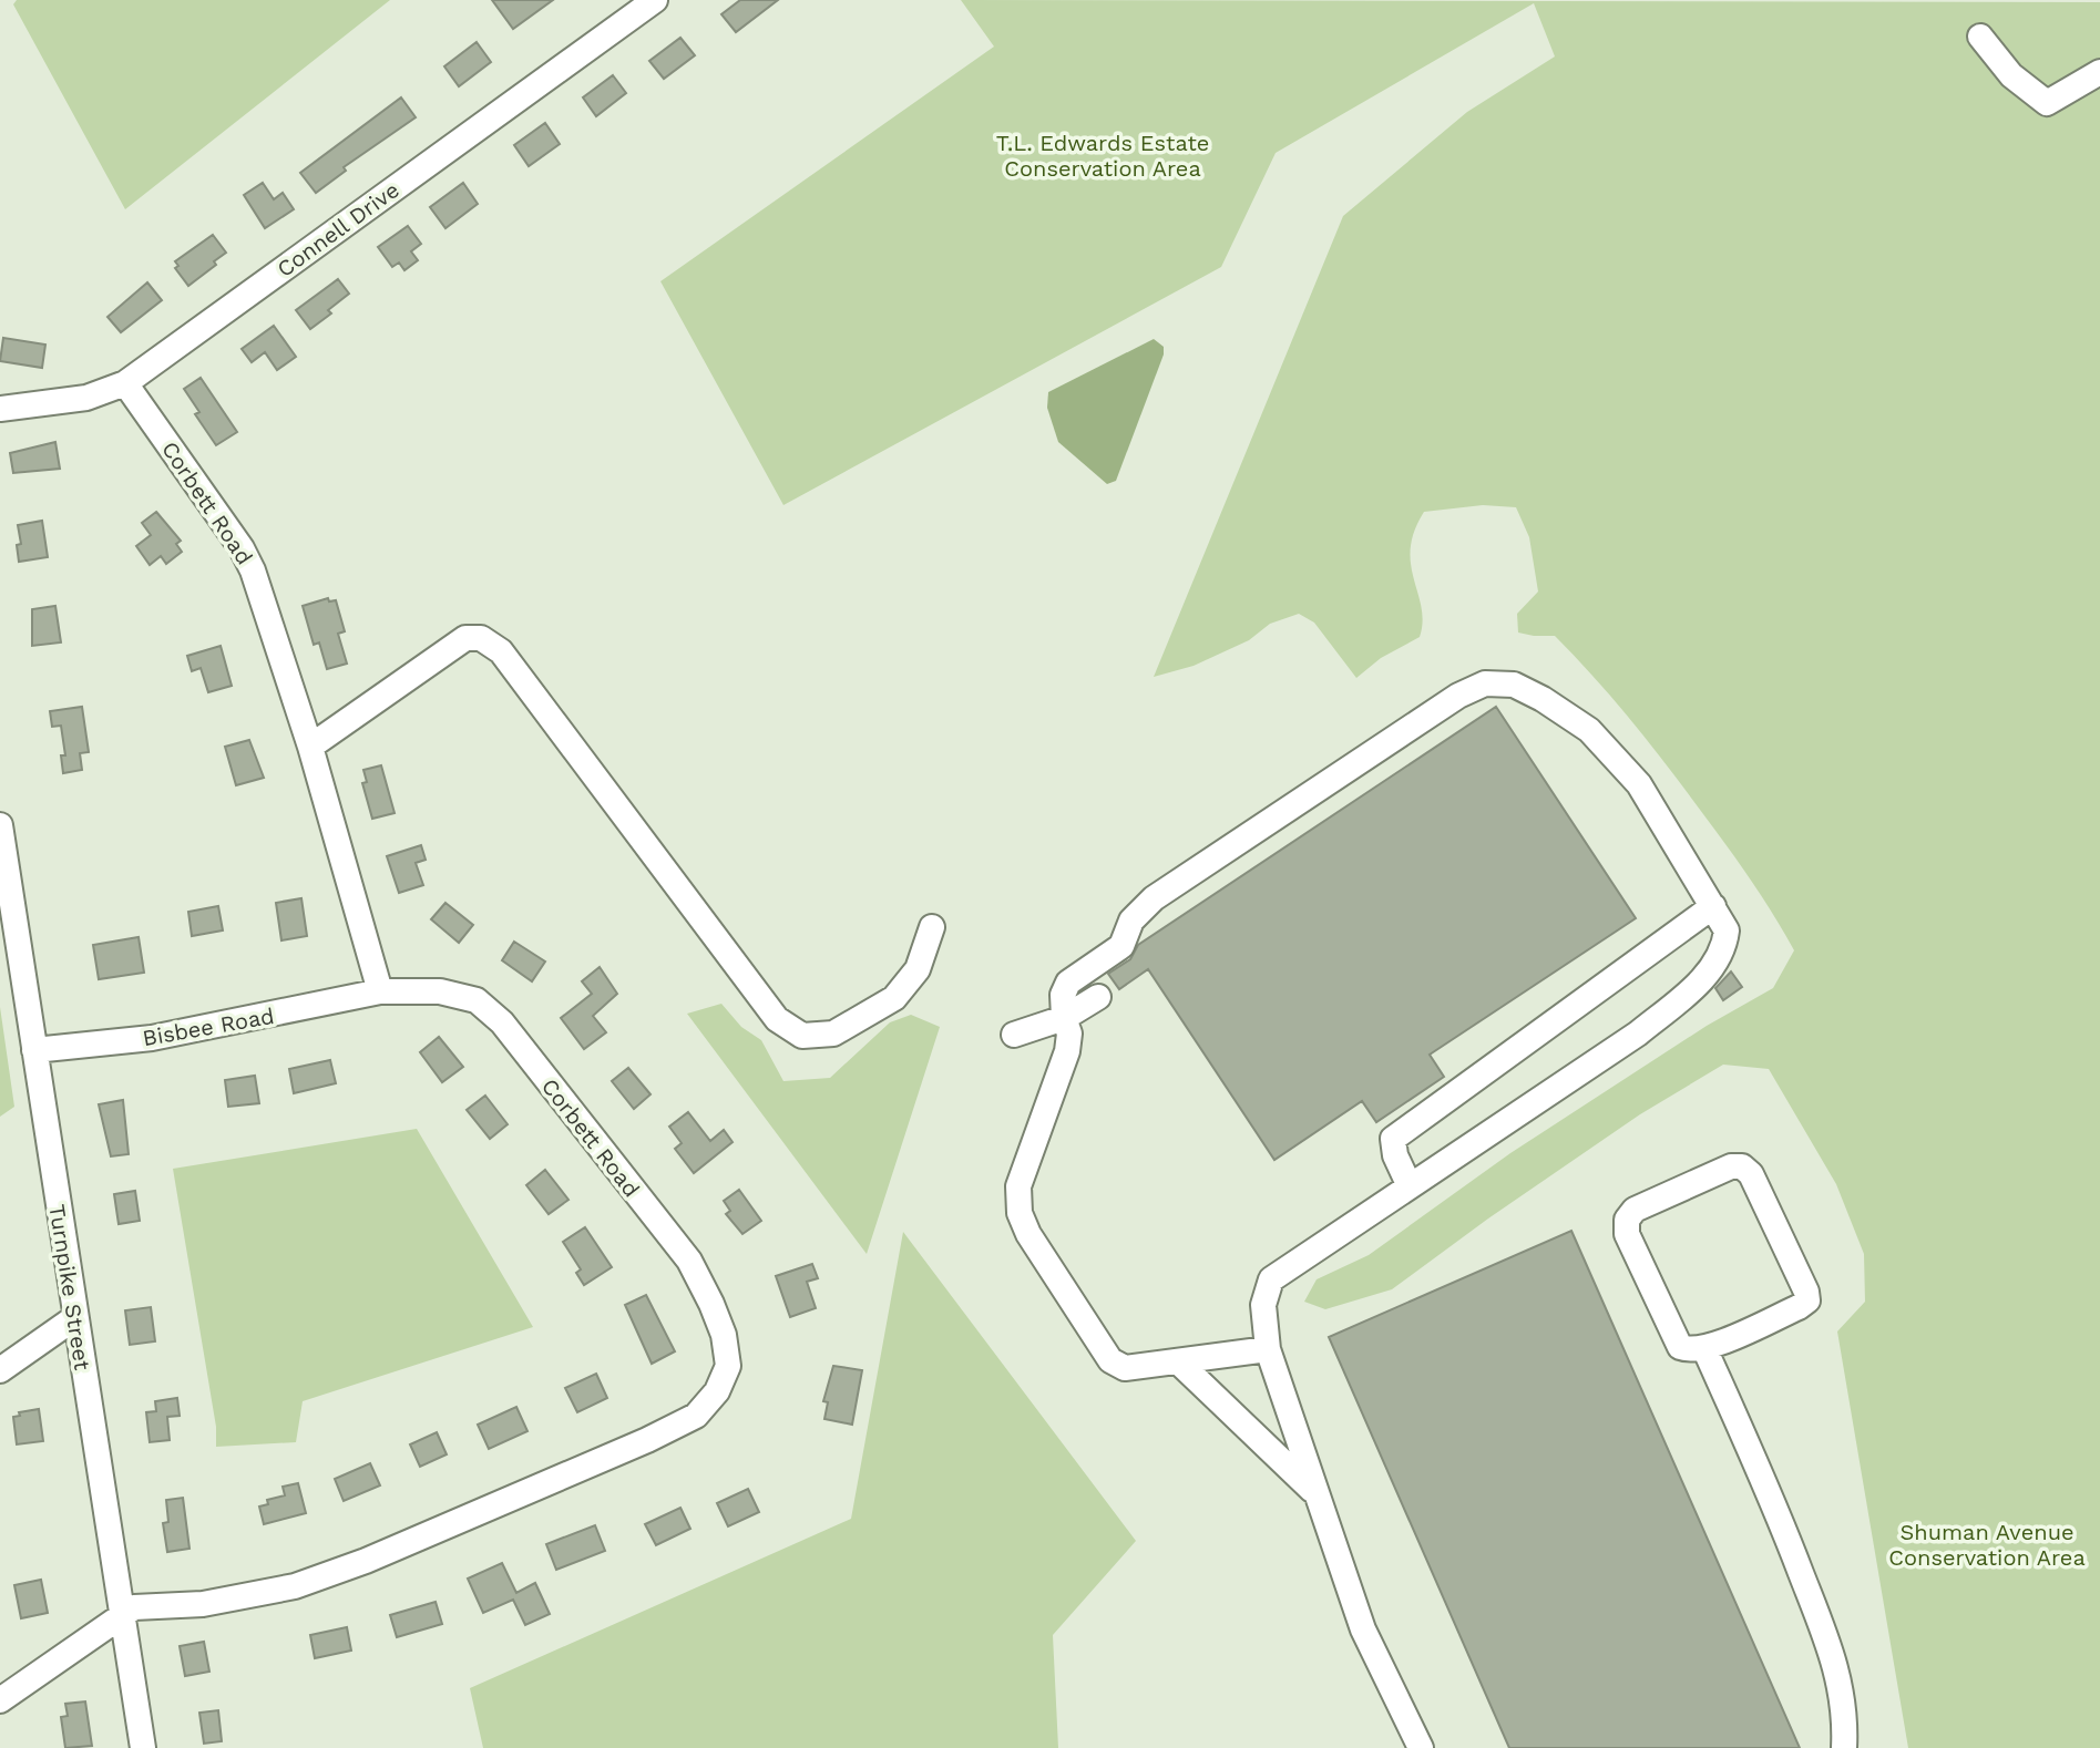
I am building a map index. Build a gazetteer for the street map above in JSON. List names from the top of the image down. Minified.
{"streets":{"street":["Connell Drive","Corbett Road","Bisbee Road","Turnpike Street"]},"crossings":[["Connell Drive","Corbett Road"],["Corbett Road","Bisbee Road"],["Corbett Road","Turnpike Street"],["Bisbee Road","Turnpike Street"]],"parks":["T.L. Edwards Estate Conservation Area","Shuman Avenue Conservation Area"]}
